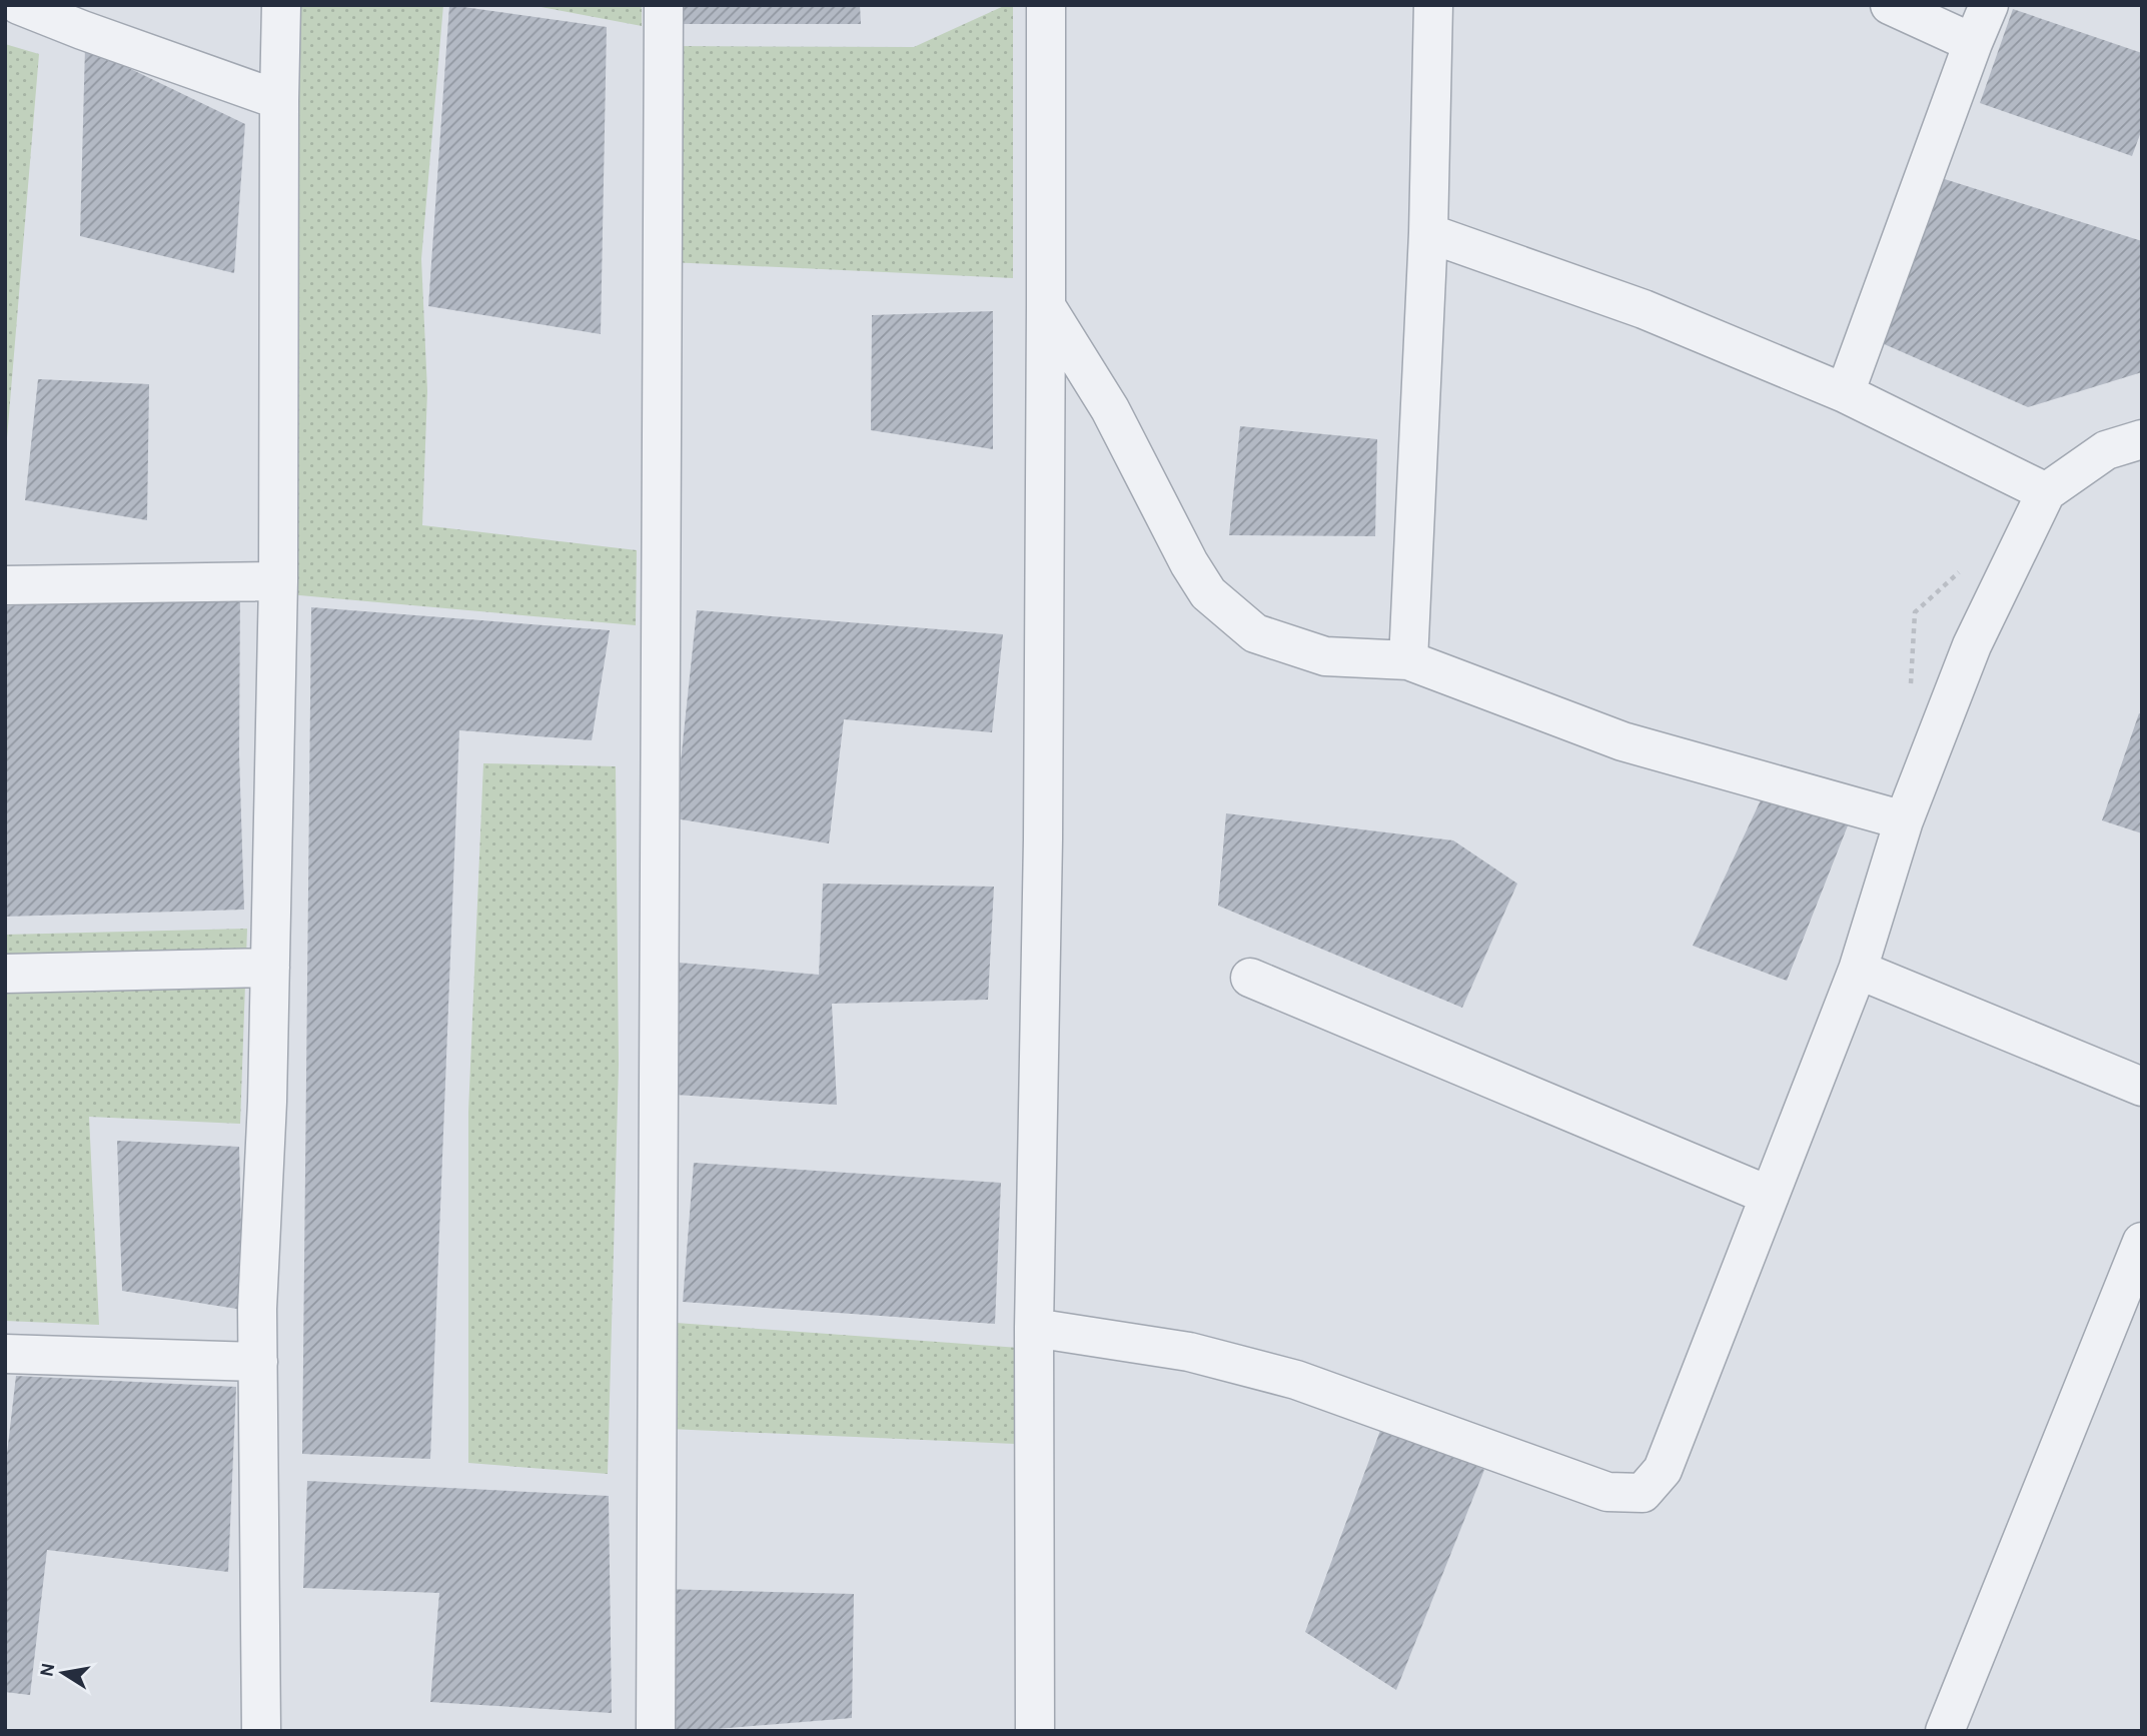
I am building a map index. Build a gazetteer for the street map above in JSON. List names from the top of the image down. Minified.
{"north":"left"}
